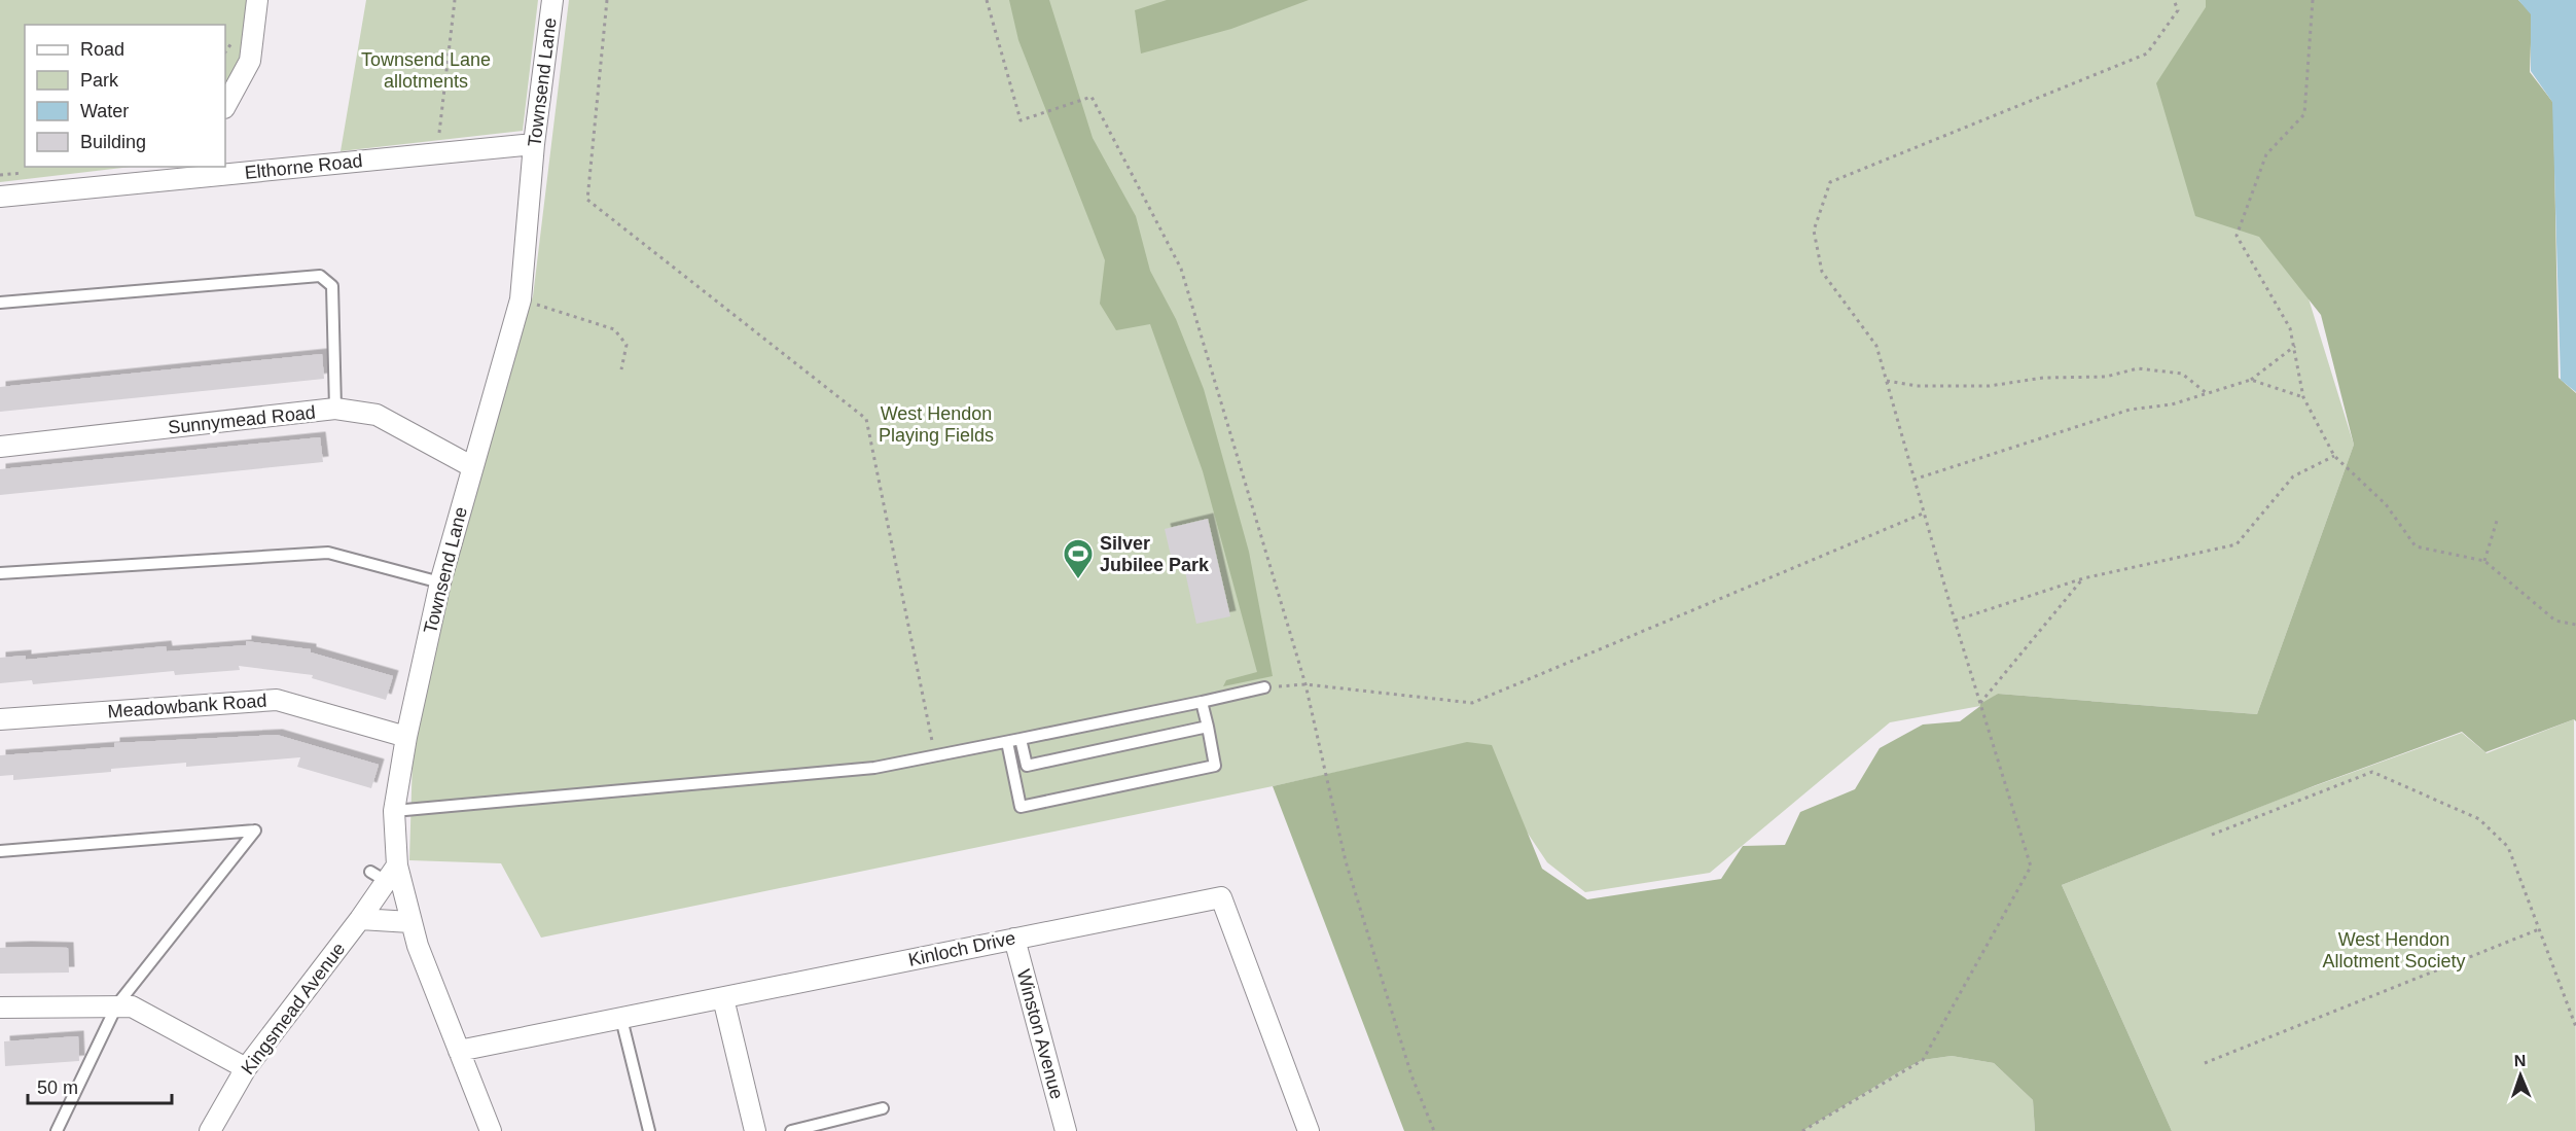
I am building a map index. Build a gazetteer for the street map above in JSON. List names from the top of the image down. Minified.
{"streets":{"street":["Townsend Lane","Elthorne Road","Sunnymead Road","Meadowbank Road","Kinloch Drive","Kingsmead Avenue","Winston Avenue"]},"crossings":[["Townsend Lane","Elthorne Road"],["Townsend Lane","Sunnymead Road"],["Townsend Lane","Meadowbank Road"],["Townsend Lane","Kinloch Drive"],["Townsend Lane","Kingsmead Avenue"],["Kinloch Drive","Winston Avenue"]],"parks":["Townsend Lane allotments","West Hendon Playing Fields","West Hendon Allotment Society"],"places":{"sports":["Silver Jubilee Park"]},"legend":["Road","Park","Water","Building"],"scale_bar":"50 m","north":"top"}
